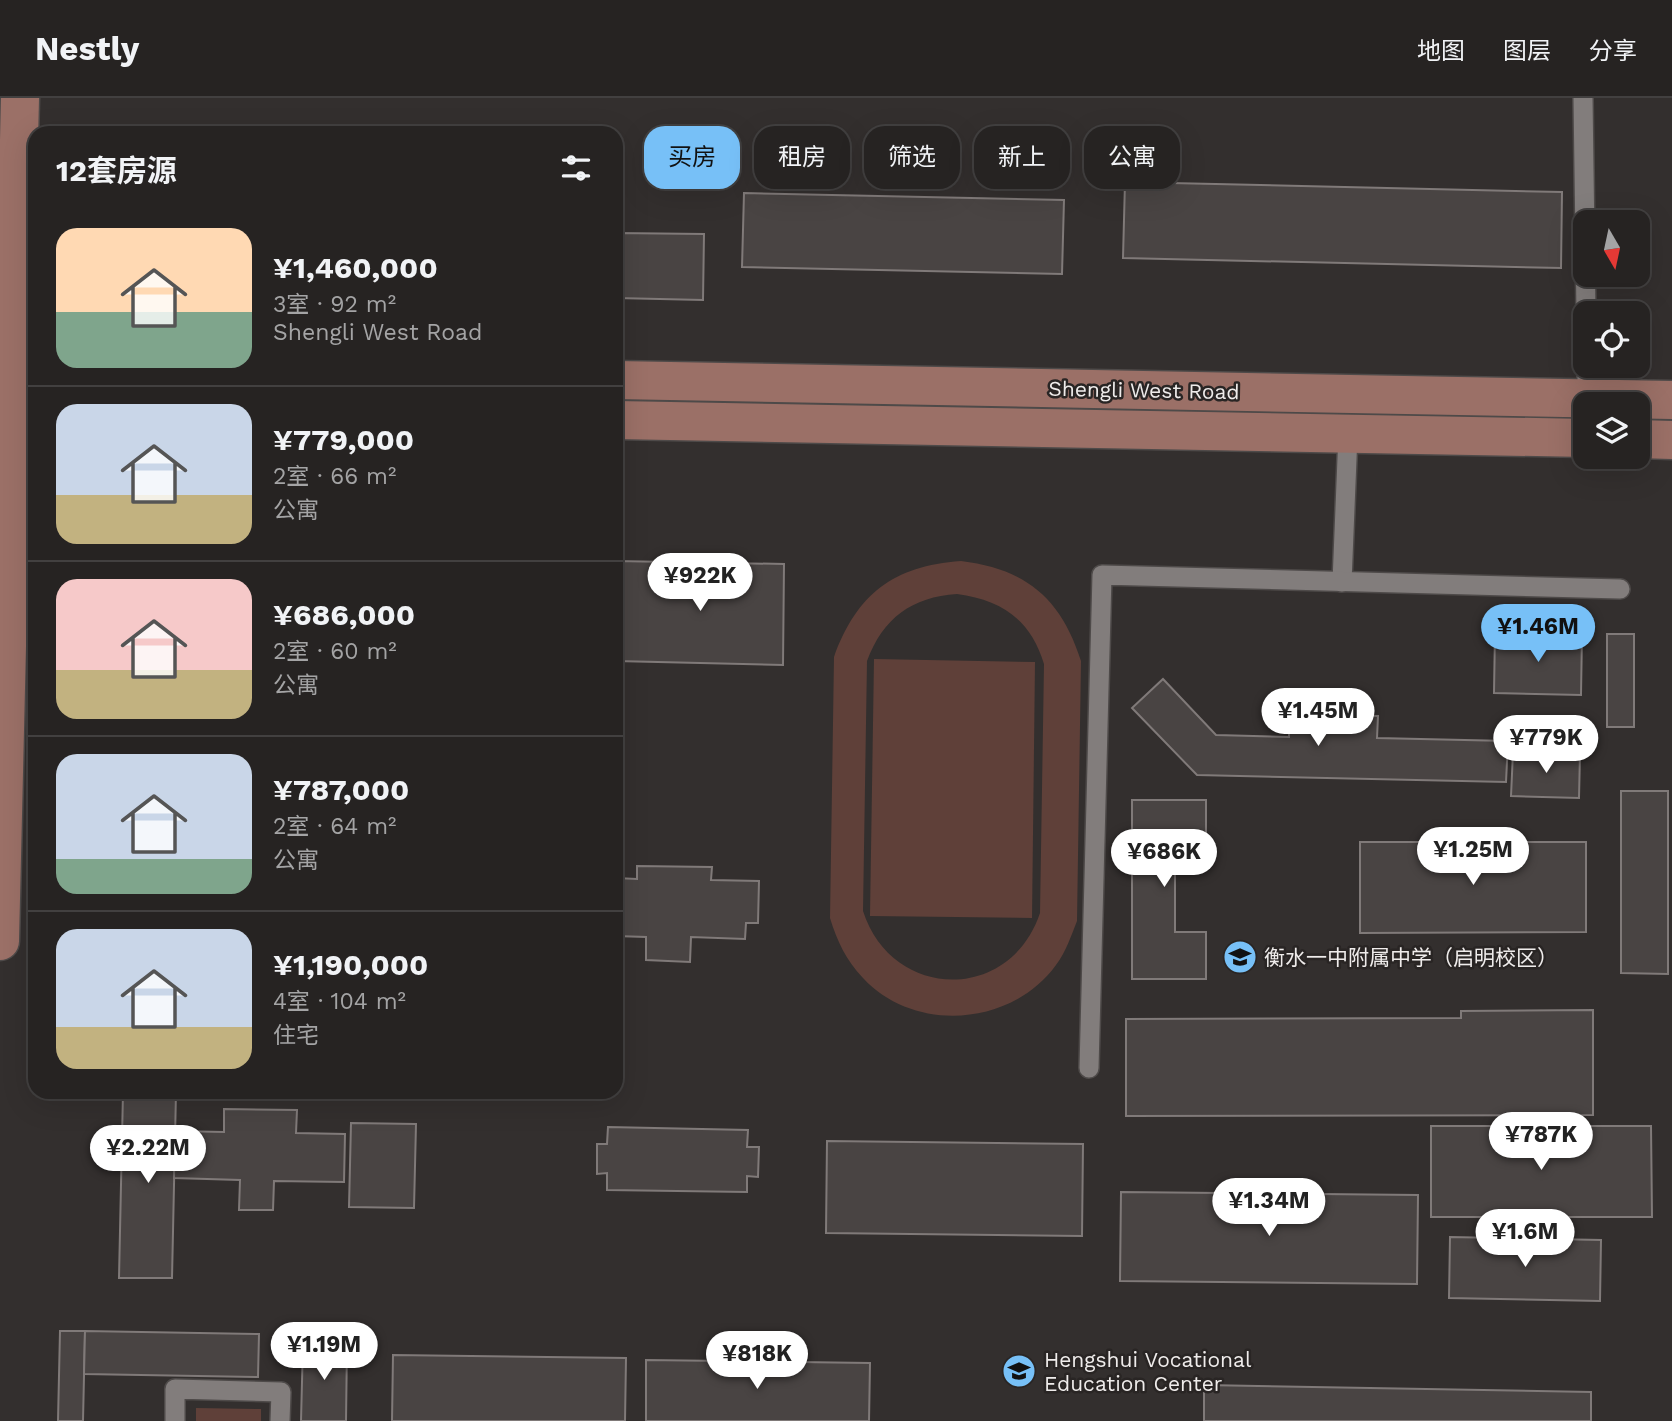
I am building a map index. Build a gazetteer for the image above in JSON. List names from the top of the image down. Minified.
{"streets":{"main road":["Shengli West Road"]},"places":{"school or university":["衡水一中附属中学（启明校区）","Hengshui Vocational Education Center"]},"north":"bottom","page":{"header":"Nestly","nav":["地图","图层","分享"],"chip":["买房","租房","筛选","新上","公寓"],"heading":"12套房源","list":[{"name":"¥1,460,000","note":"3室 · 92 m² · Shengli West Road"},{"name":"¥779,000","note":"2室 · 66 m² · 公寓"},{"name":"¥686,000","note":"2室 · 60 m² · 公寓"},{"name":"¥787,000","note":"2室 · 64 m² · 公寓"},{"name":"¥1,190,000","note":"4室 · 104 m² · 住宅"}],"price":["¥922K","¥1.46M","¥1.45M","¥779K","¥1.25M","¥686K","¥787K","¥2.22M","¥1.34M","¥1.6M","¥1.19M","¥818K"]}}
